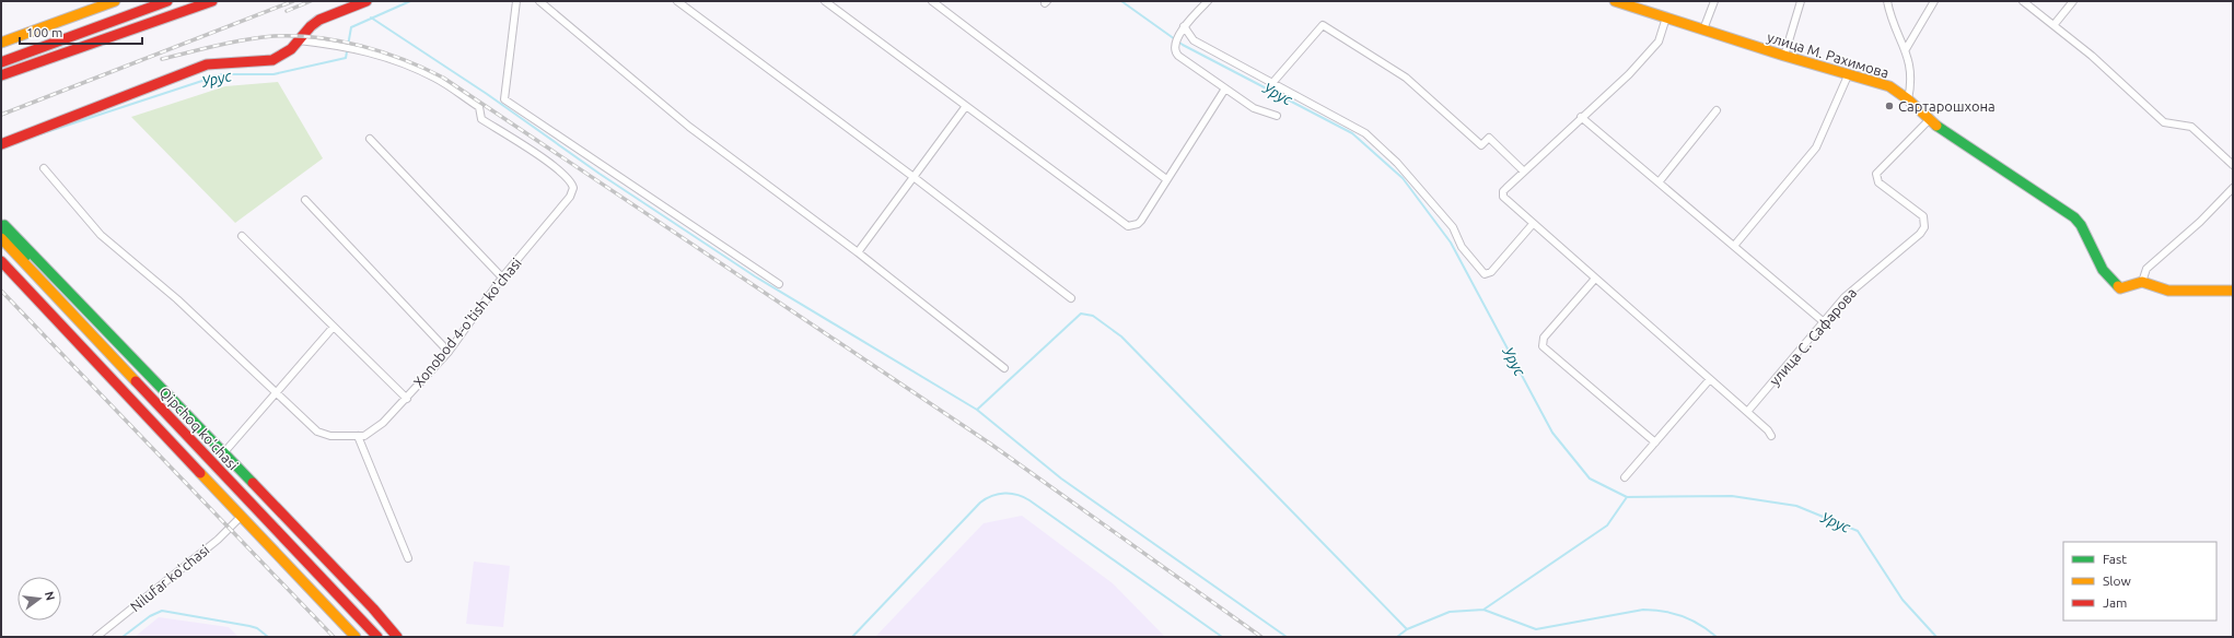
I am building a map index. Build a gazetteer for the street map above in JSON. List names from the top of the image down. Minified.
{"streets":{"street":["улица М. Рахимова","Xonobod 4-o'tish ko'chasi","улица С. Сафарова","Qipchoq ko'chasi","Nilufar ko'chasi"]},"crossings":[["улица М. Рахимова","улица С. Сафарова"],["Qipchoq ko'chasi","Nilufar ko'chasi"]],"water":["Урус"],"places":["Сартарошхона"],"legend":["Fast","Slow","Jam"],"scale_bar":"100 m","north":"right"}
